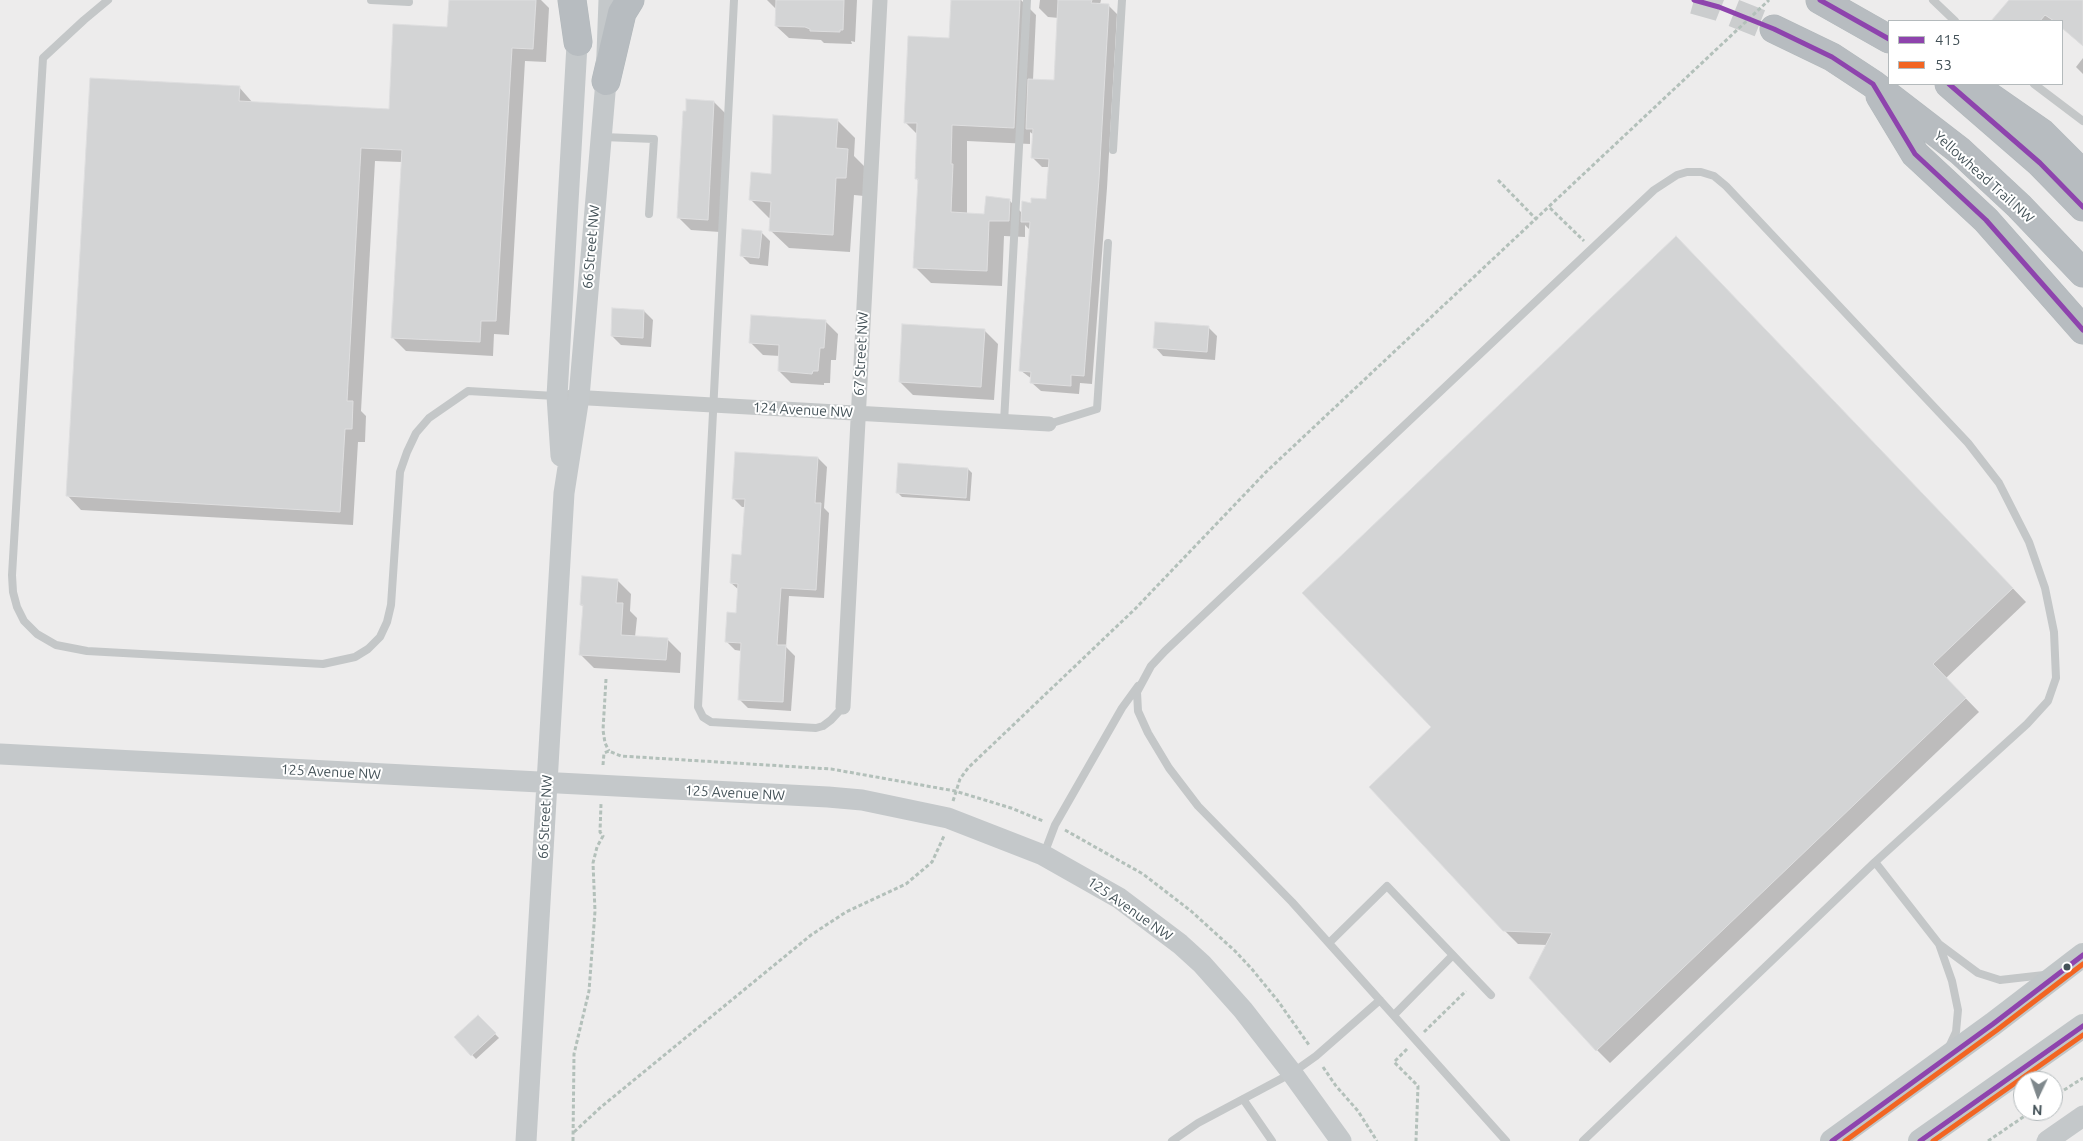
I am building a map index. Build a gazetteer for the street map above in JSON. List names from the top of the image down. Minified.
{"streets":{"highway":["Yellowhead Trail NW"],"main road":["66 Street NW","125 Avenue NW"],"street":["67 Street NW","124 Avenue NW"]},"crossings":[["66 Street NW","124 Avenue NW"],["66 Street NW","125 Avenue NW"],["67 Street NW","124 Avenue NW"]],"lines":["transit line 415","transit line 53"],"legend":["415","53"],"north":"bottom"}
